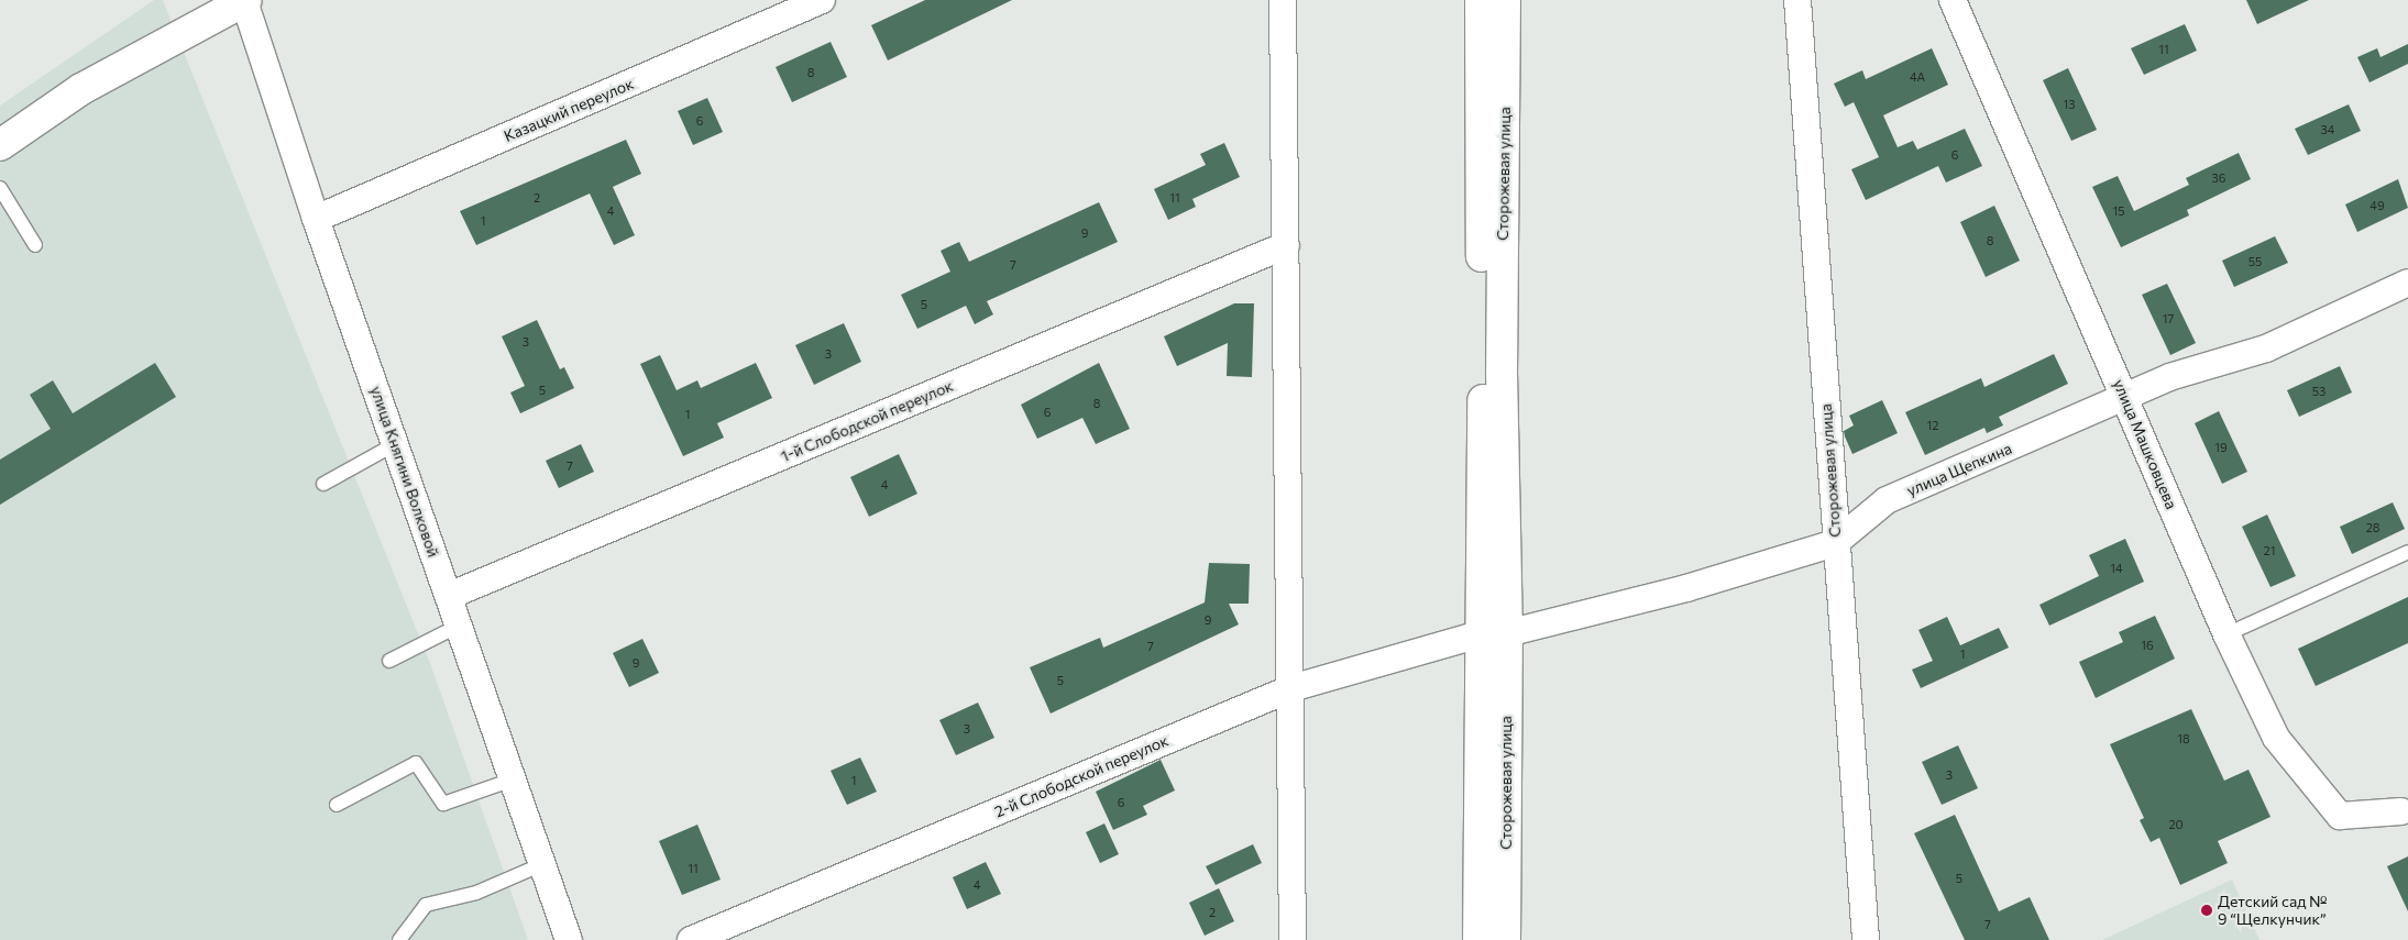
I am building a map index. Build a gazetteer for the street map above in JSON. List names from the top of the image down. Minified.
{"streets":{"main road":["Сторожевая улица"],"street":["Казацкий переулок","1-й Слободской переулок","улица Машковцева","улица Щепкина","улица Княгини Волковой","2-й Слободской переулок"]},"crossings":[["Казацкий переулок","улица Княгини Волковой"],["Сторожевая улица","улица Щепкина"],["Сторожевая улица","2-й Слободской переулок"],["1-й Слободской переулок","улица Княгини Волковой"],["улица Машковцева","улица Щепкина"],["улица Щепкина","2-й Слободской переулок"]],"places":["Детский сад № 9 “Щелкунчик”"],"house_numbers":["11","8","4А","13","6","34","6","36","2","11","49","4","15","1","9","8","55","7","5","17","3","3","5","53","8","6","1","12","19","7","4","28","21","14","9","16","7","1","9","5","3","18","3","1","6","20","11","5","4","2","7"]}
